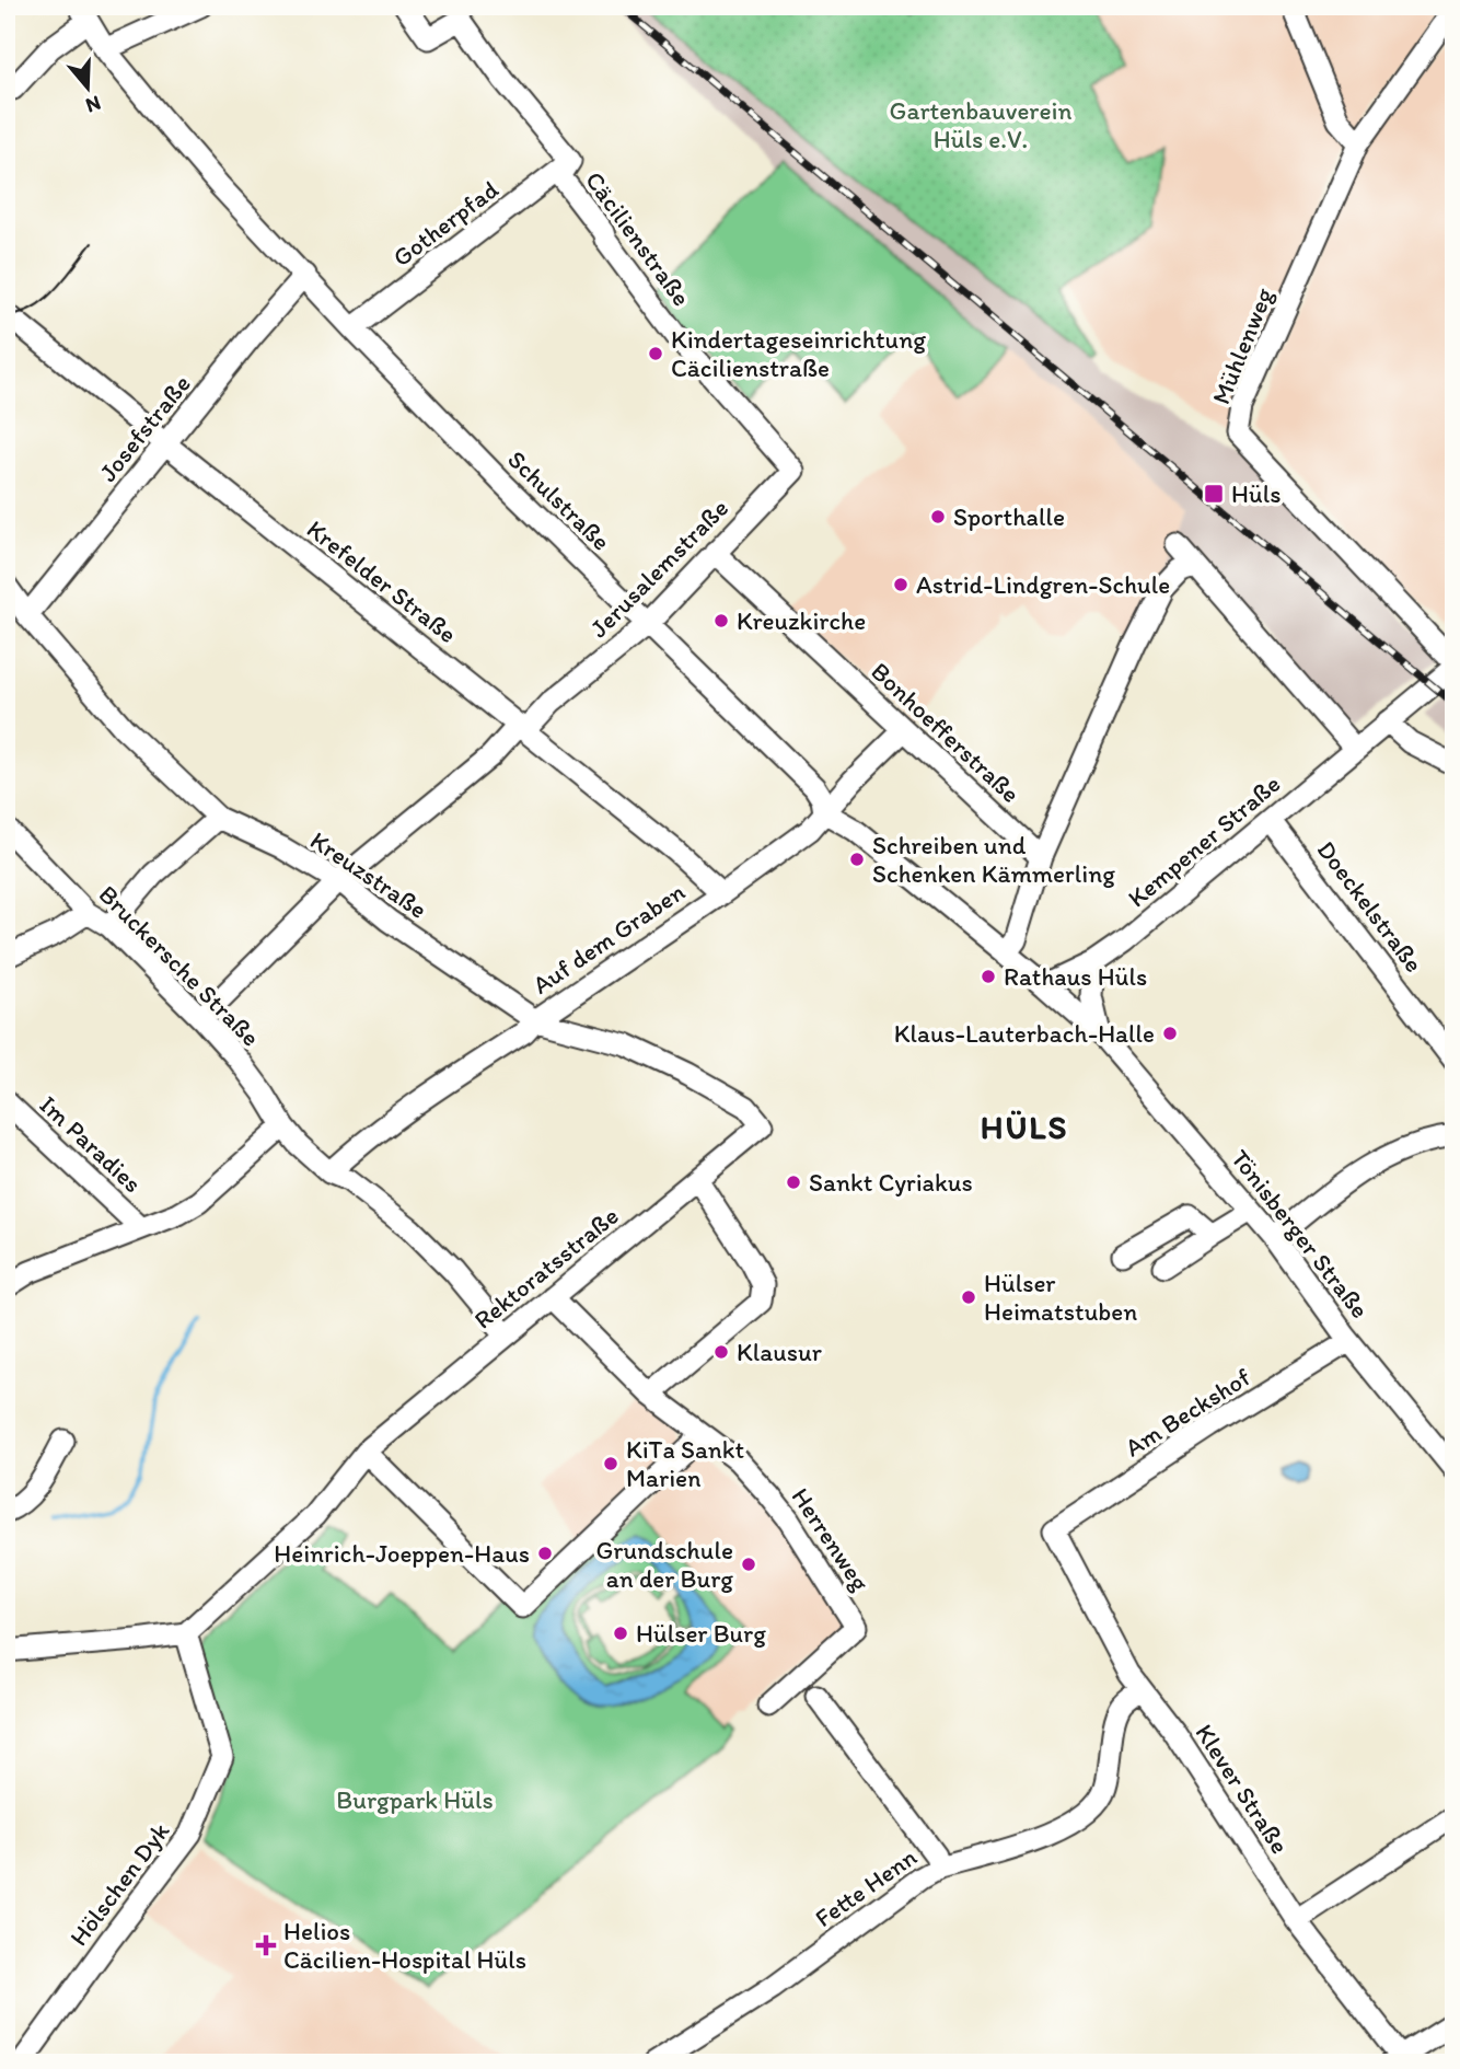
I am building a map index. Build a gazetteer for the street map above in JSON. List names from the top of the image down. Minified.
{"streets":{"street":["Gotherpfad","Cäcilienstraße","Mühlenweg","Josefstraße","Schulstraße","Jerusalemstraße","Krefelder Straße","Bonhoefferstraße","Kempener Straße","Kreuzstraße","Doeckelstraße","Auf dem Graben","Bruckersche Straße","Im Paradies","Tönisberger Straße","Rektoratsstraße","Am Beckshof","Herrenweg","Klever Straße","Hölschen Dyk","Fette Henn"]},"crossings":[["Gotherpfad","Cäcilienstraße"],["Gotherpfad","Schulstraße"],["Cäcilienstraße","Jerusalemstraße"],["Mühlenweg","Kempener Straße"],["Josefstraße","Schulstraße"],["Josefstraße","Krefelder Straße"],["Josefstraße","Kreuzstraße"],["Schulstraße","Jerusalemstraße"],["Schulstraße","Auf dem Graben"],["Jerusalemstraße","Krefelder Straße"],["Jerusalemstraße","Bonhoefferstraße"],["Jerusalemstraße","Kreuzstraße"],["Jerusalemstraße","Bruckersche Straße"],["Krefelder Straße","Auf dem Graben"],["Bonhoefferstraße","Auf dem Graben"],["Kempener Straße","Doeckelstraße"],["Kempener Straße","Tönisberger Straße"],["Kreuzstraße","Auf dem Graben"],["Kreuzstraße","Rektoratsstraße"],["Auf dem Graben","Bruckersche Straße"],["Bruckersche Straße","Rektoratsstraße"],["Tönisberger Straße","Am Beckshof"],["Rektoratsstraße","Herrenweg"],["Rektoratsstraße","Hölschen Dyk"],["Am Beckshof","Klever Straße"],["Klever Straße","Fette Henn"]],"districts":["HÜLS"],"parks":["Gartenbauverein Hüls e.V.","Burgpark Hüls"],"places":{"other":["Kindertageseinrichtung Cäcilienstraße","Sporthalle","Astrid-Lindgren-Schule","Kreuzkirche","Schreiben und Schenken Kämmerling","Rathaus Hüls","Klaus-Lauterbach-Halle","Sankt Cyriakus","Hülser Heimatstuben","Klausur","KiTa Sankt Marien","Heinrich-Joeppen-Haus","Grundschule an der Burg","Hülser Burg"],"transit":["Hüls"],"health":["Helios Cäcilien-Hospital Hüls"]},"north":"bottom"}
